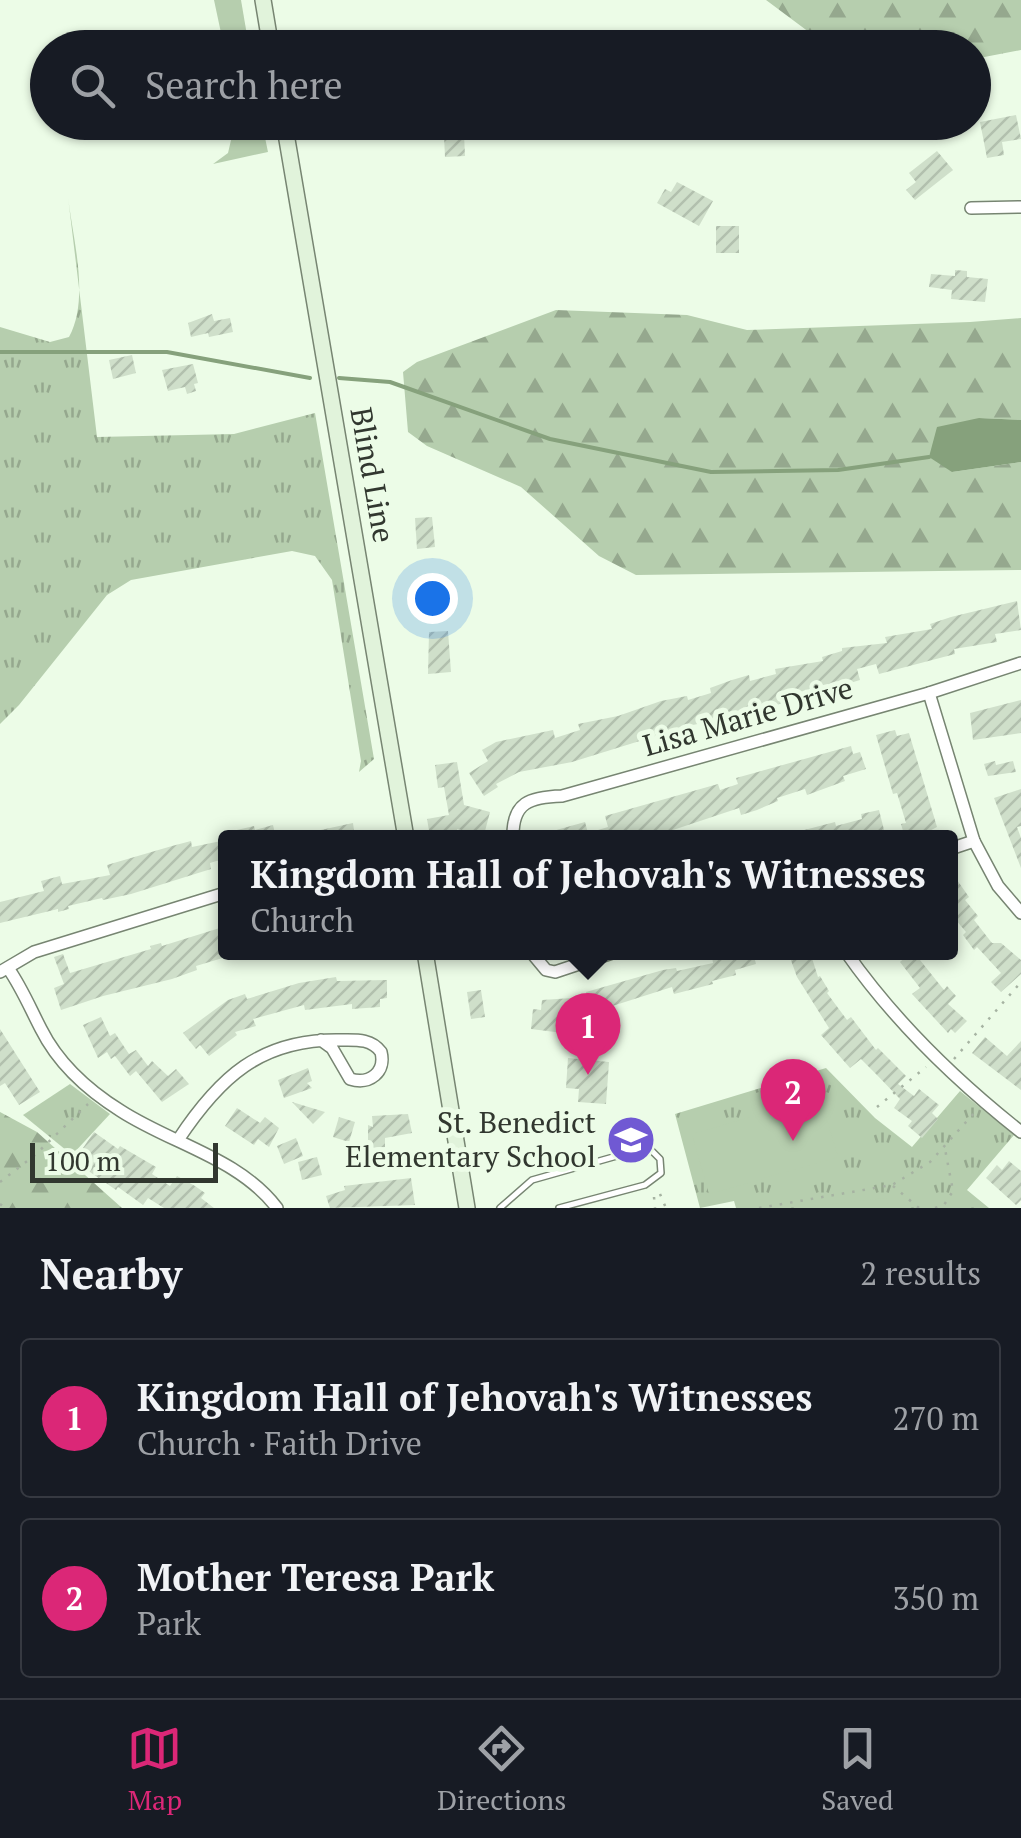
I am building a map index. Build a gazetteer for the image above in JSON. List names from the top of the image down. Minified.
{"streets":{"street":["Blind Line","Lisa Marie Drive"]},"places":{"school or university":["St. Benedict Elementary School"]},"scale_bar":"100 m","page":{"search":"Search here","popup":["Kingdom Hall of Jehovah's Witnesses","Church"],"pins":["1","2"],"scale":"100 m","heading":["Nearby","2 results"],"list":[{"mark":"1","name":"Kingdom Hall of Jehovah's Witnesses","note":"Church · Faith Drive","value":"270 m"},{"mark":"2","name":"Mother Teresa Park","note":"Park","value":"350 m"}],"nav":["Map","Directions","Saved"]}}
